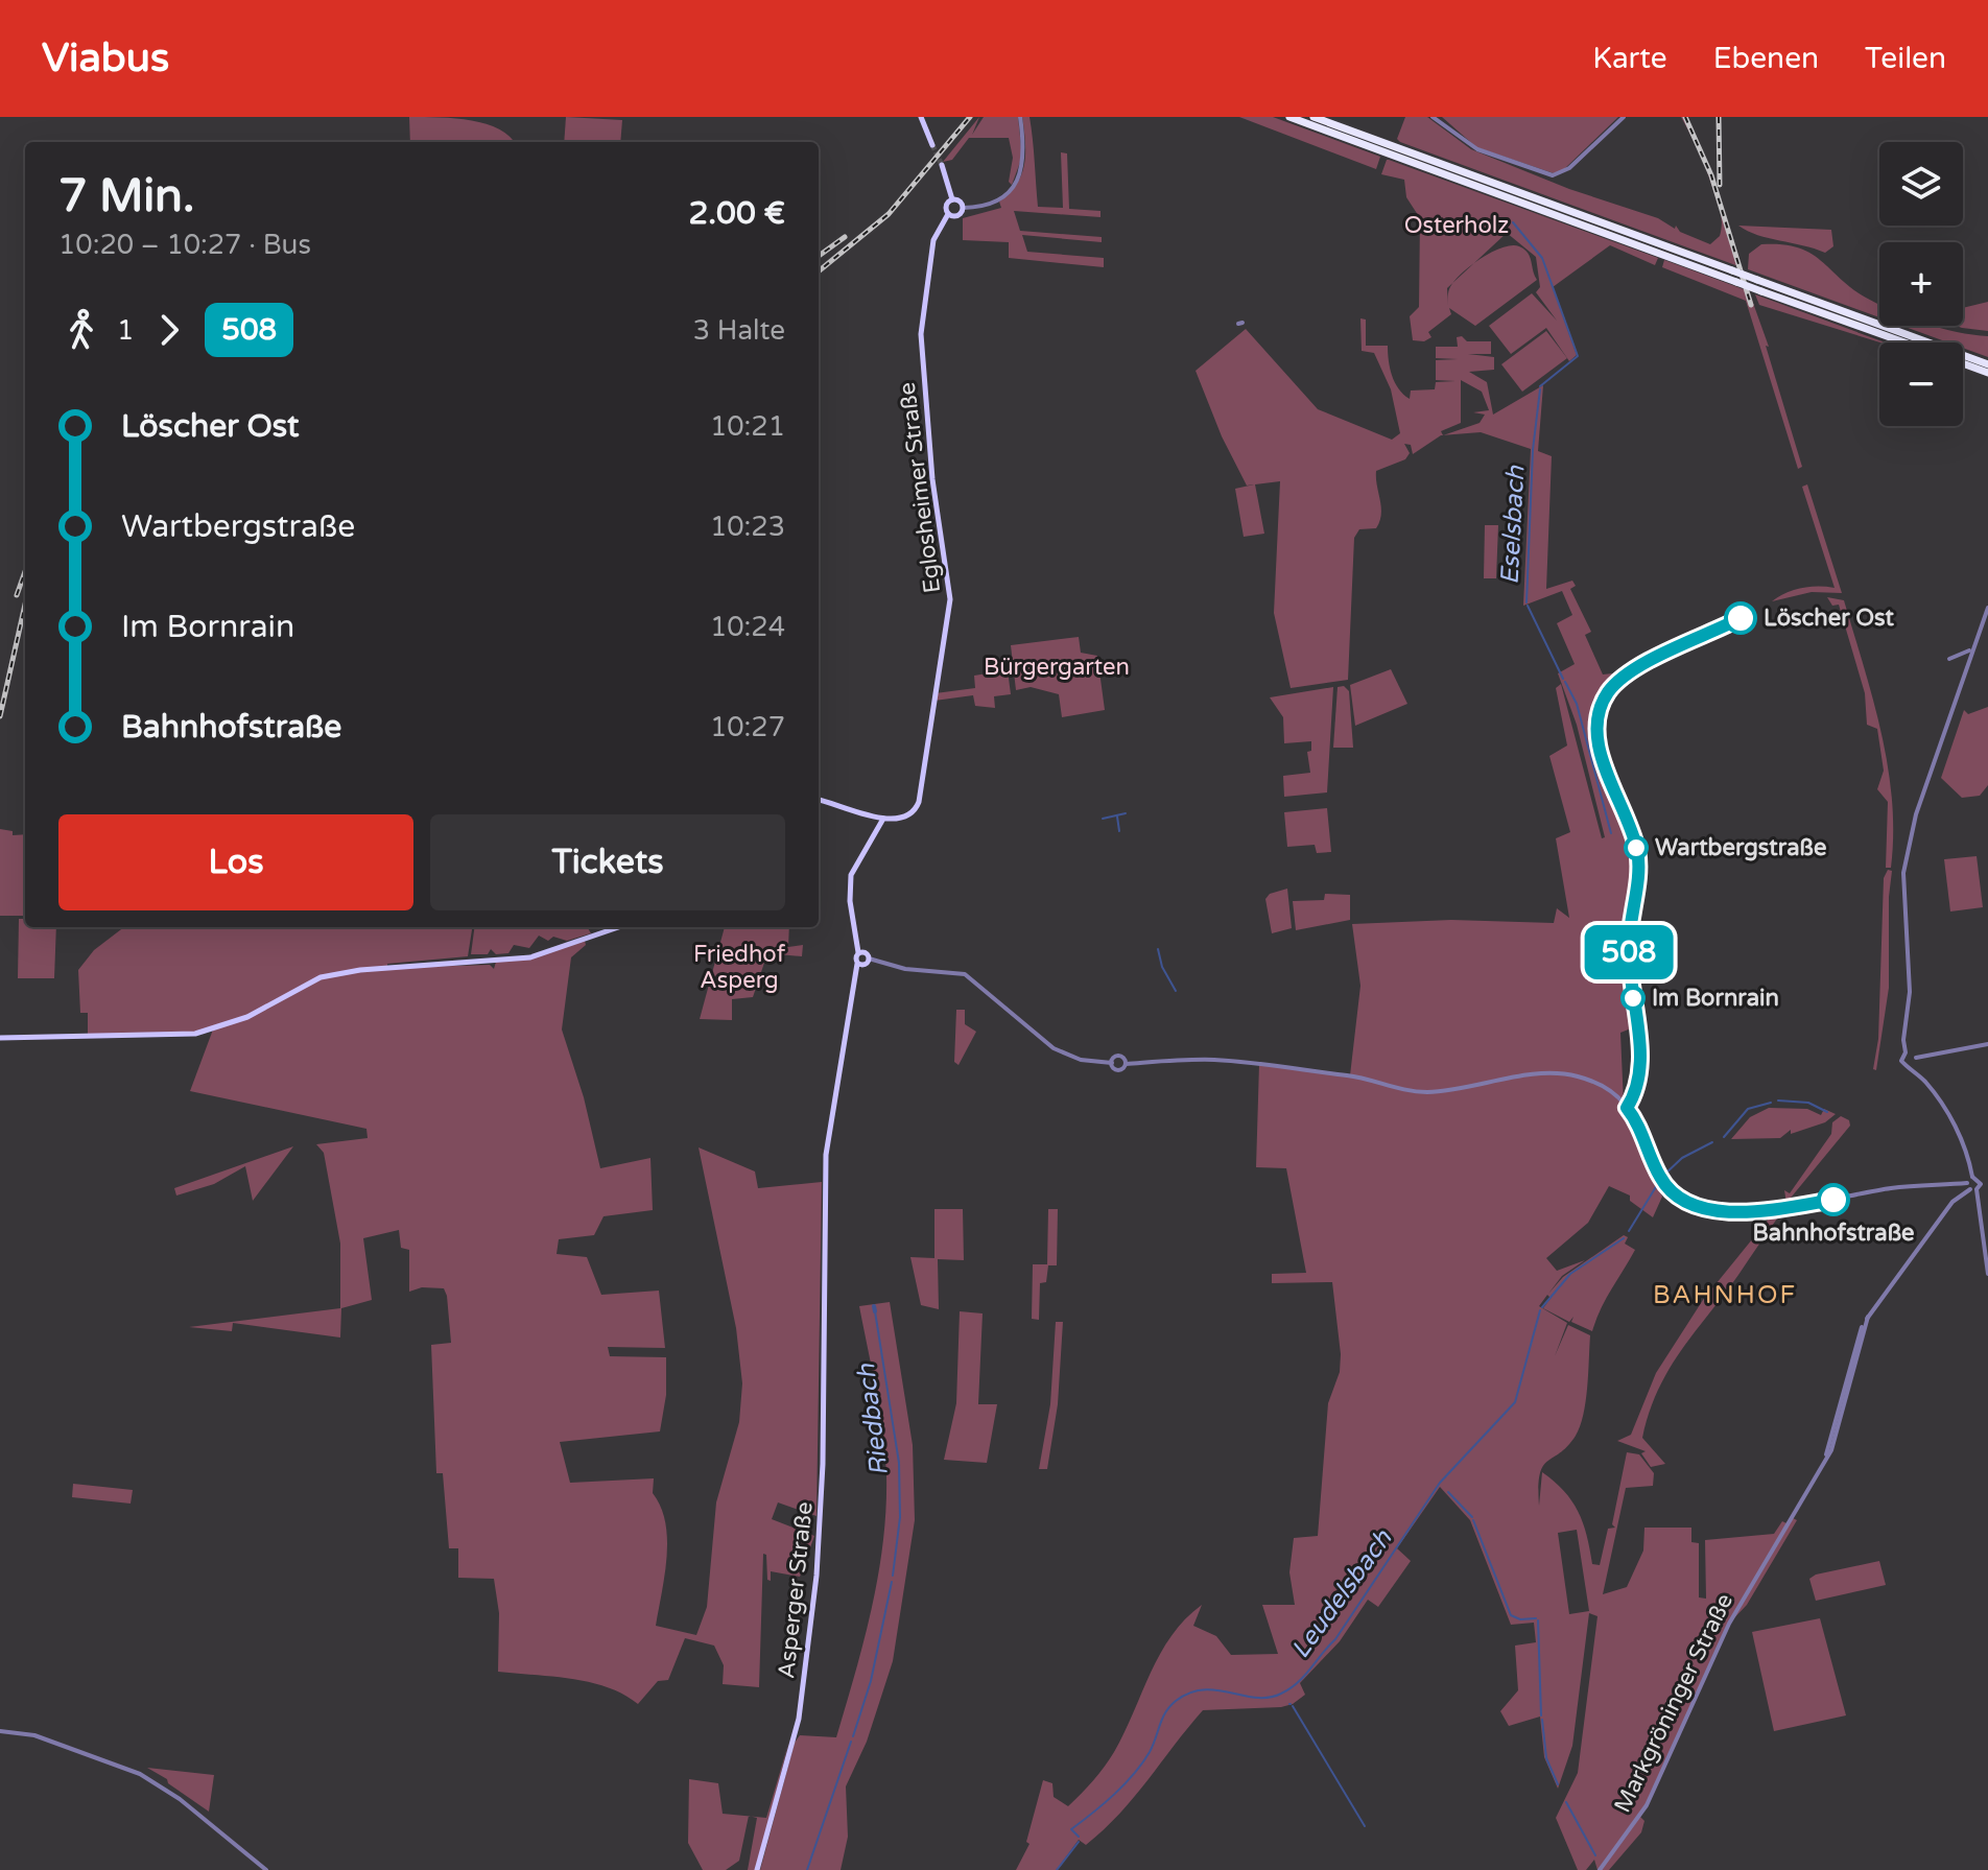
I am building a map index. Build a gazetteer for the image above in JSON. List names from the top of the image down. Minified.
{"streets":{"main road":["Eglosheimer Straße","Asperger Straße"],"street":["Markgröninger Straße"]},"districts":["BAHNHOF"],"water":["Eselsbach","Riedbach","Leudelsbach"],"parks":["Osterholz","Bürgergarten","Friedhof Asperg"],"places":["Löscher Ost","Wartbergstraße","Im Bornrain","Bahnhofstraße"],"lines":["bus line 508"],"page":{"header":"Viabus","nav":["Karte","Ebenen","Teilen"],"on_map":"508","map_buttons":["+","−"],"heading":["7 Min.","10:20 – 10:27 · Bus","2.00 €"],"legs":["1","508","3 Halte"],"list":[{"name":"Löscher Ost","value":"10:21"},{"name":"Wartbergstraße","value":"10:23"},{"name":"Im Bornrain","value":"10:24"},{"name":"Bahnhofstraße","value":"10:27"}],"buttons":["Los","Tickets"]}}
